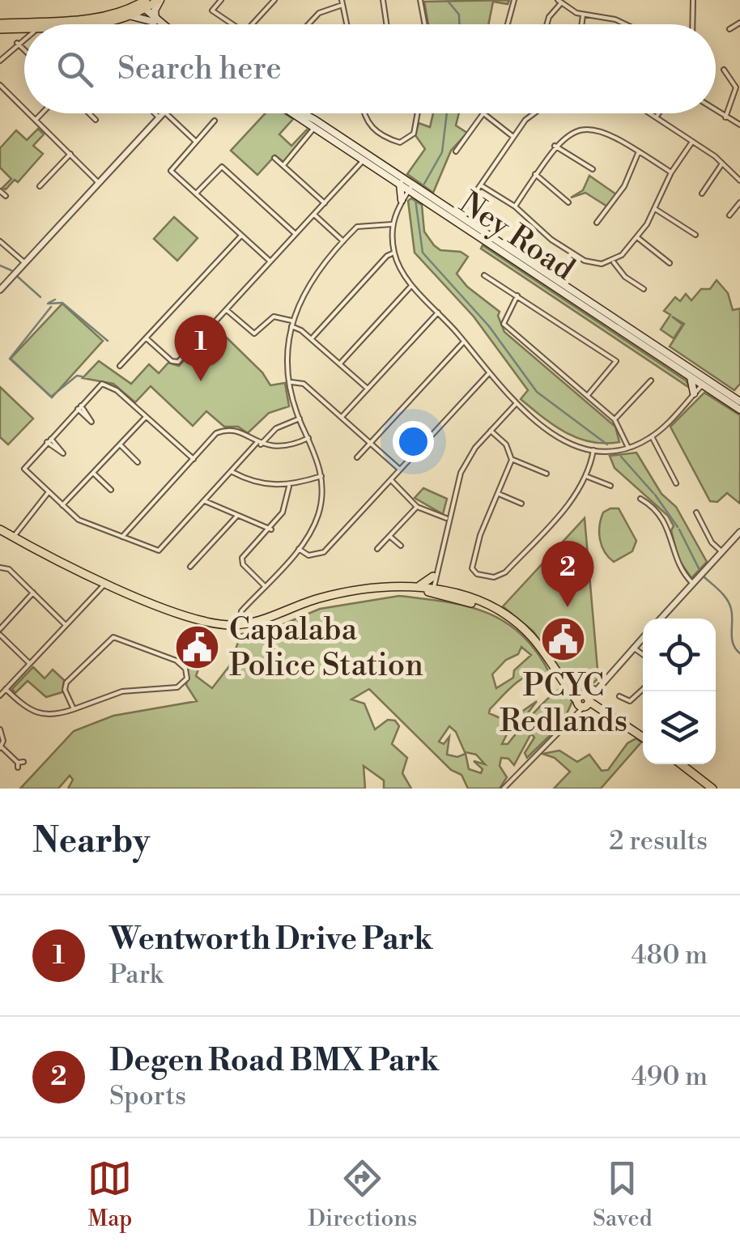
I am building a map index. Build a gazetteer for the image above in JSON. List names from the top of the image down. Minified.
{"streets":{"main road":["Ney Road"]},"places":{"public building":["PCYC Redlands","Capalaba Police Station"]},"page":{"search":"Search here","pins":["1","2"],"heading":["Nearby","2 results"],"list":[{"mark":"1","name":"Wentworth Drive Park","note":"Park","value":"480 m"},{"mark":"2","name":"Degen Road BMX Park","note":"Sports","value":"490 m"}],"nav":["Map","Directions","Saved"]}}
